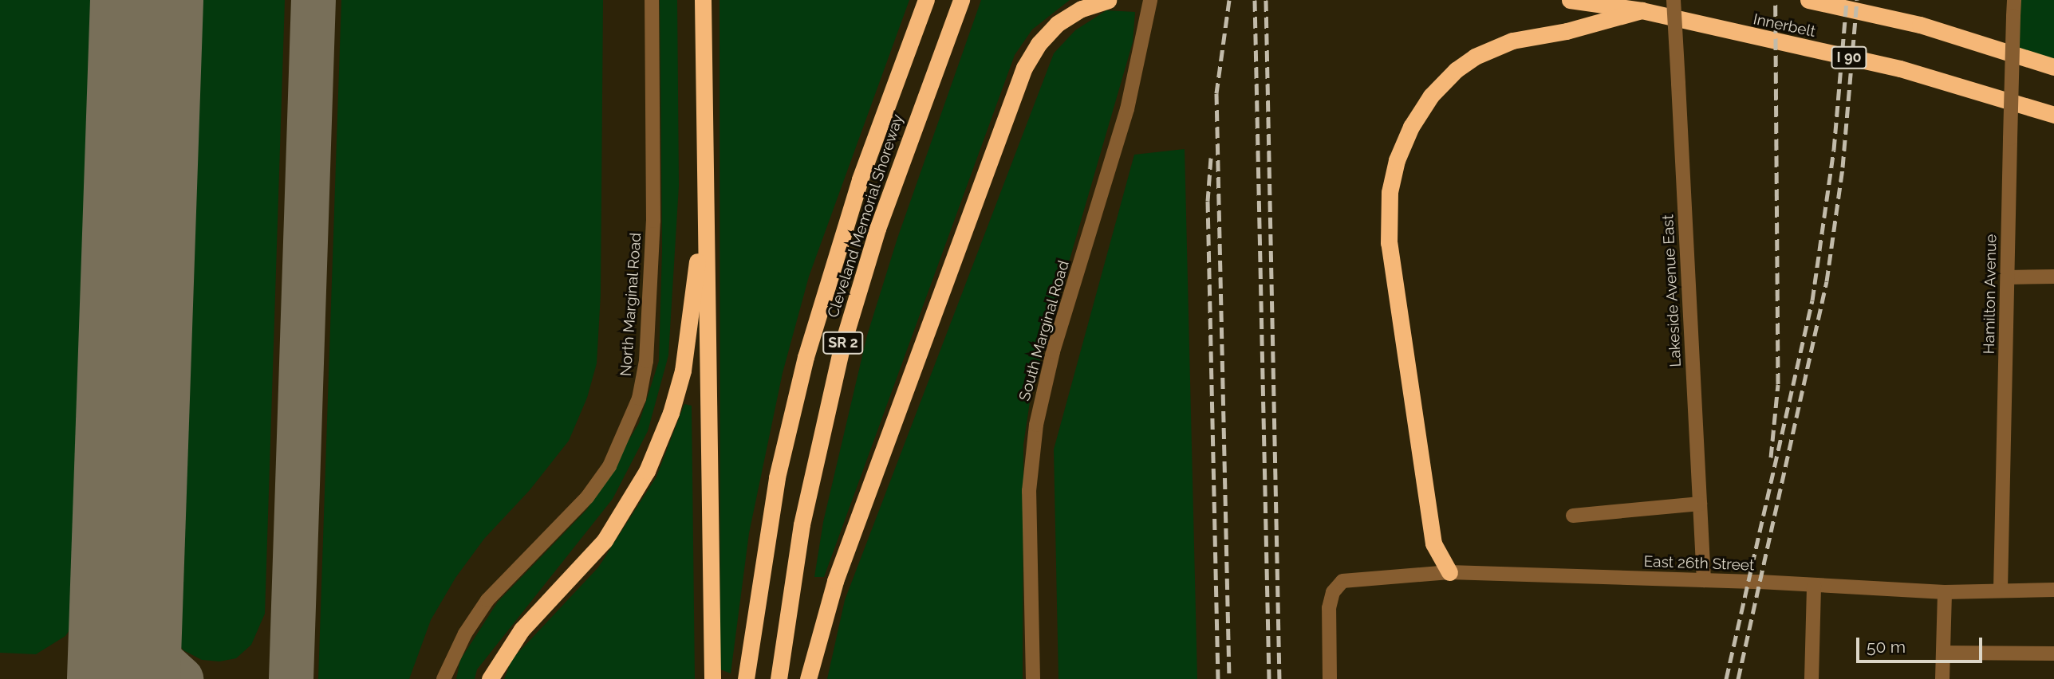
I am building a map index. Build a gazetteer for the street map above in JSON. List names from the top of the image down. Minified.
{"streets":{"highway":["Innerbelt","I 90","Cleveland Memorial Shoreway","SR 2"],"street":["Lakeside Avenue East","Hamilton Avenue","North Marginal Road","South Marginal Road","East 26th Street"]},"crossings":[["Lakeside Avenue East","East 26th Street"],["Hamilton Avenue","East 26th Street"]],"scale_bar":"50 m"}
